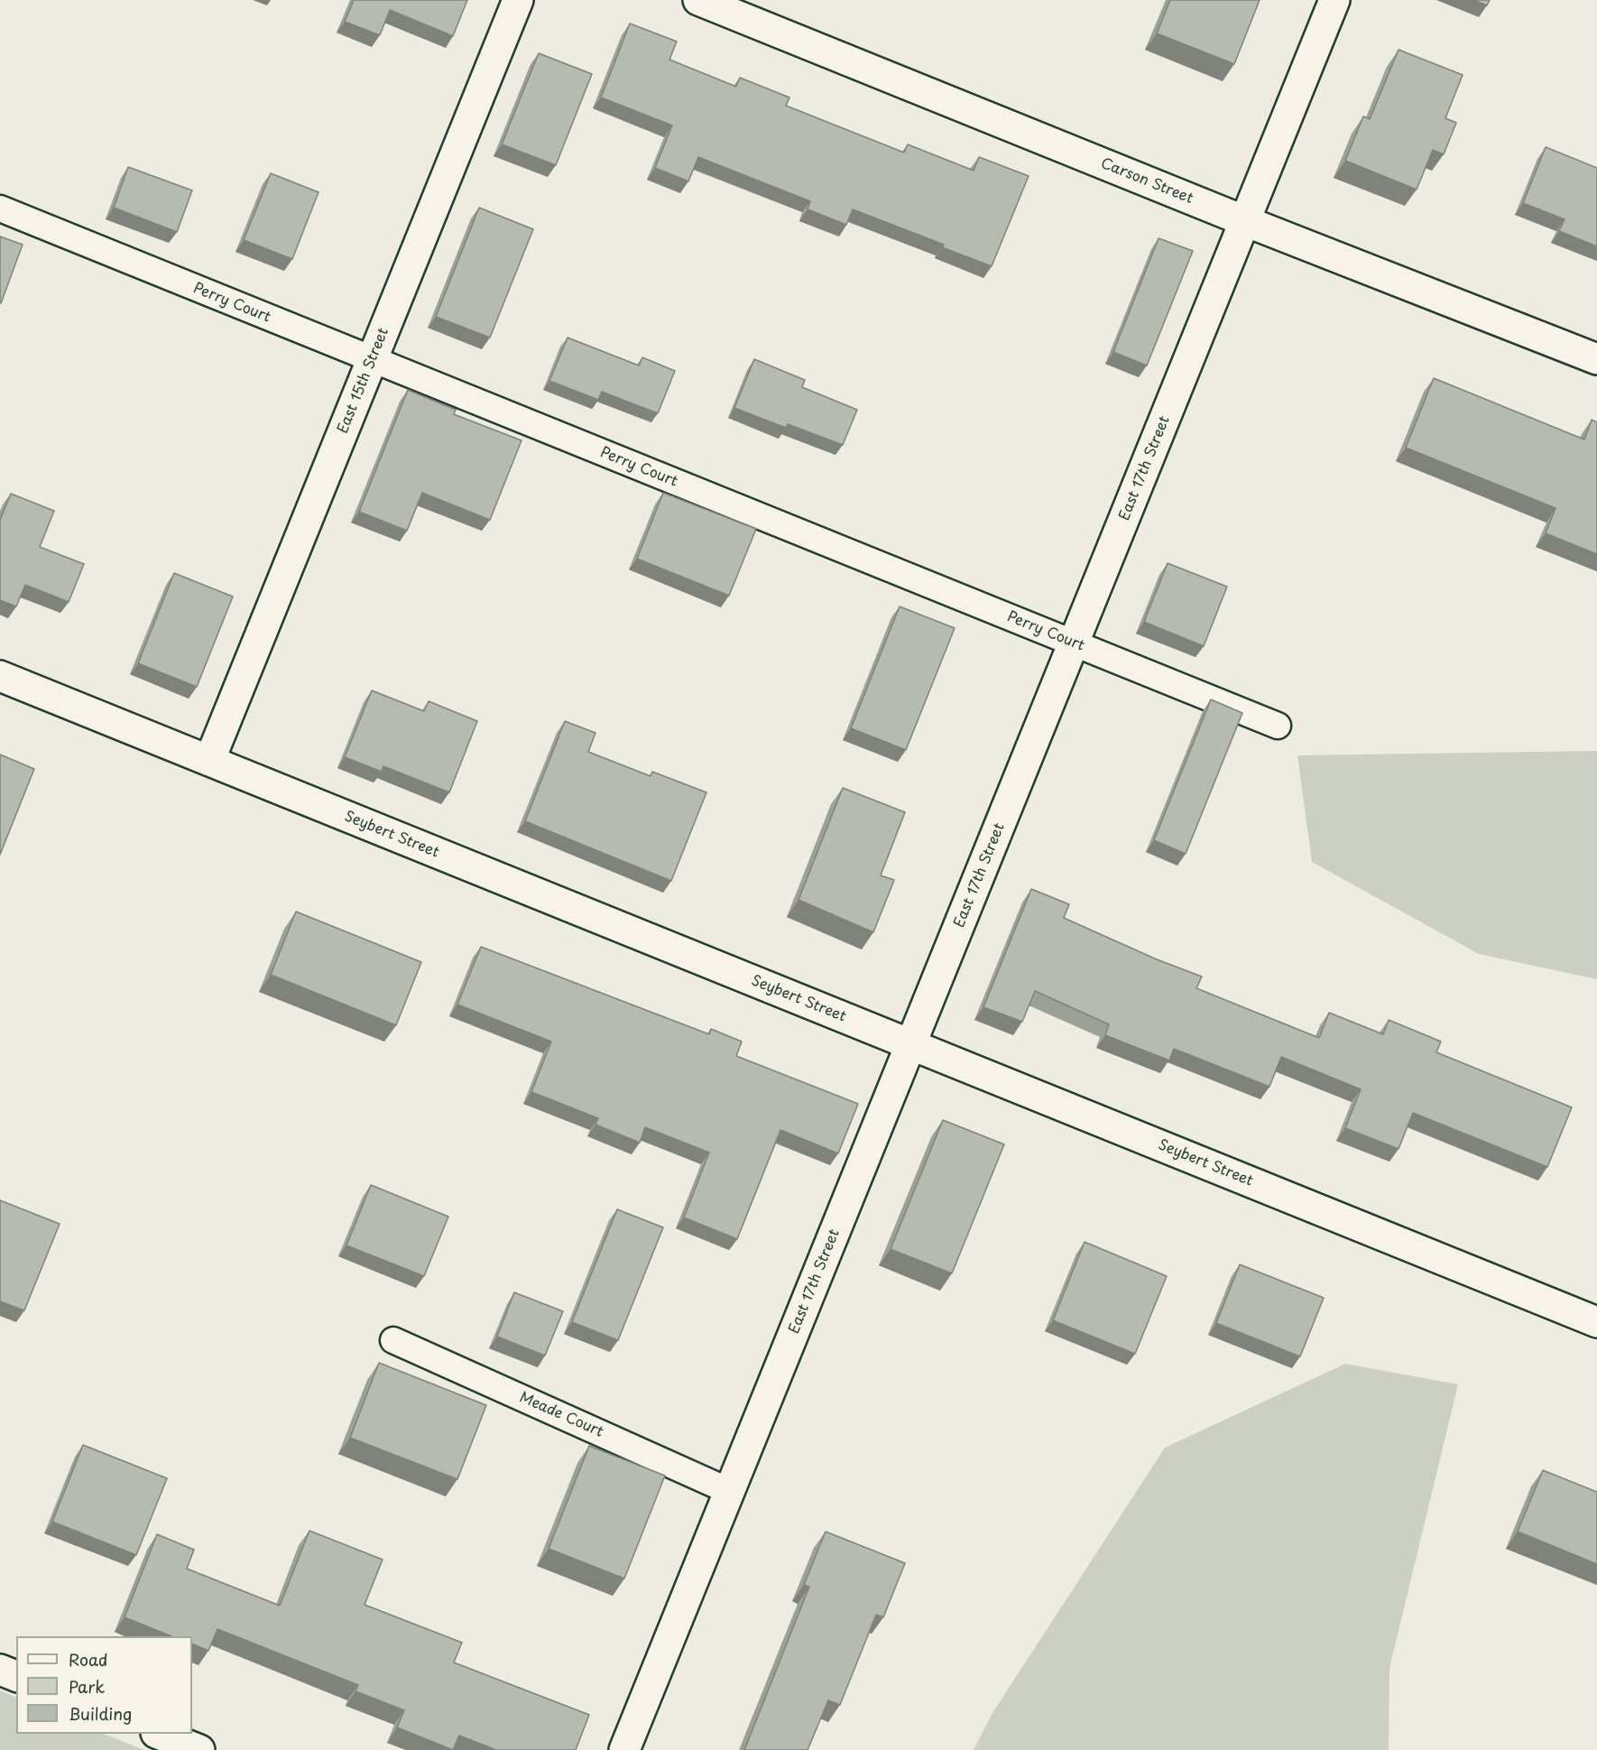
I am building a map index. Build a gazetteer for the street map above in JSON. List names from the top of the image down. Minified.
{"streets":{"street":["Carson Street","East 15th Street","East 17th Street","Seybert Street"],"lane":["Perry Court","Meade Court"]},"crossings":[["Carson Street","East 17th Street"],["Perry Court","East 15th Street"],["Perry Court","East 17th Street"],["East 15th Street","Seybert Street"],["East 17th Street","Seybert Street"],["East 17th Street","Meade Court"]],"legend":["Road","Park","Building"]}
